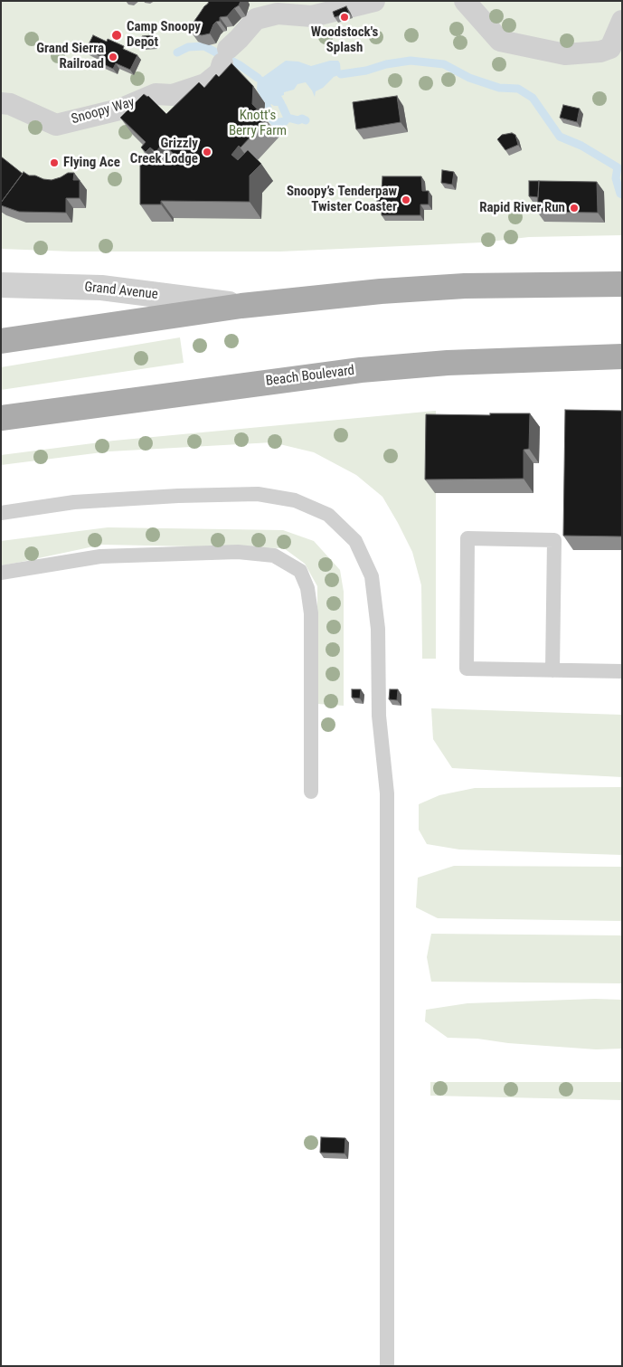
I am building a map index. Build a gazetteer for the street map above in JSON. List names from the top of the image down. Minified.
{"streets":{"main road":["Beach Boulevard"],"street":["Snoopy Way","Grand Avenue"]},"parks":["Knott's Berry Farm"],"places":["Woodstock's Splash","Camp Snoopy Depot","Grand Sierra Railroad","Grizzly Creek Lodge","Flying Ace","Snoopy’s Tenderpaw Twister Coaster","Rapid River Run"]}
